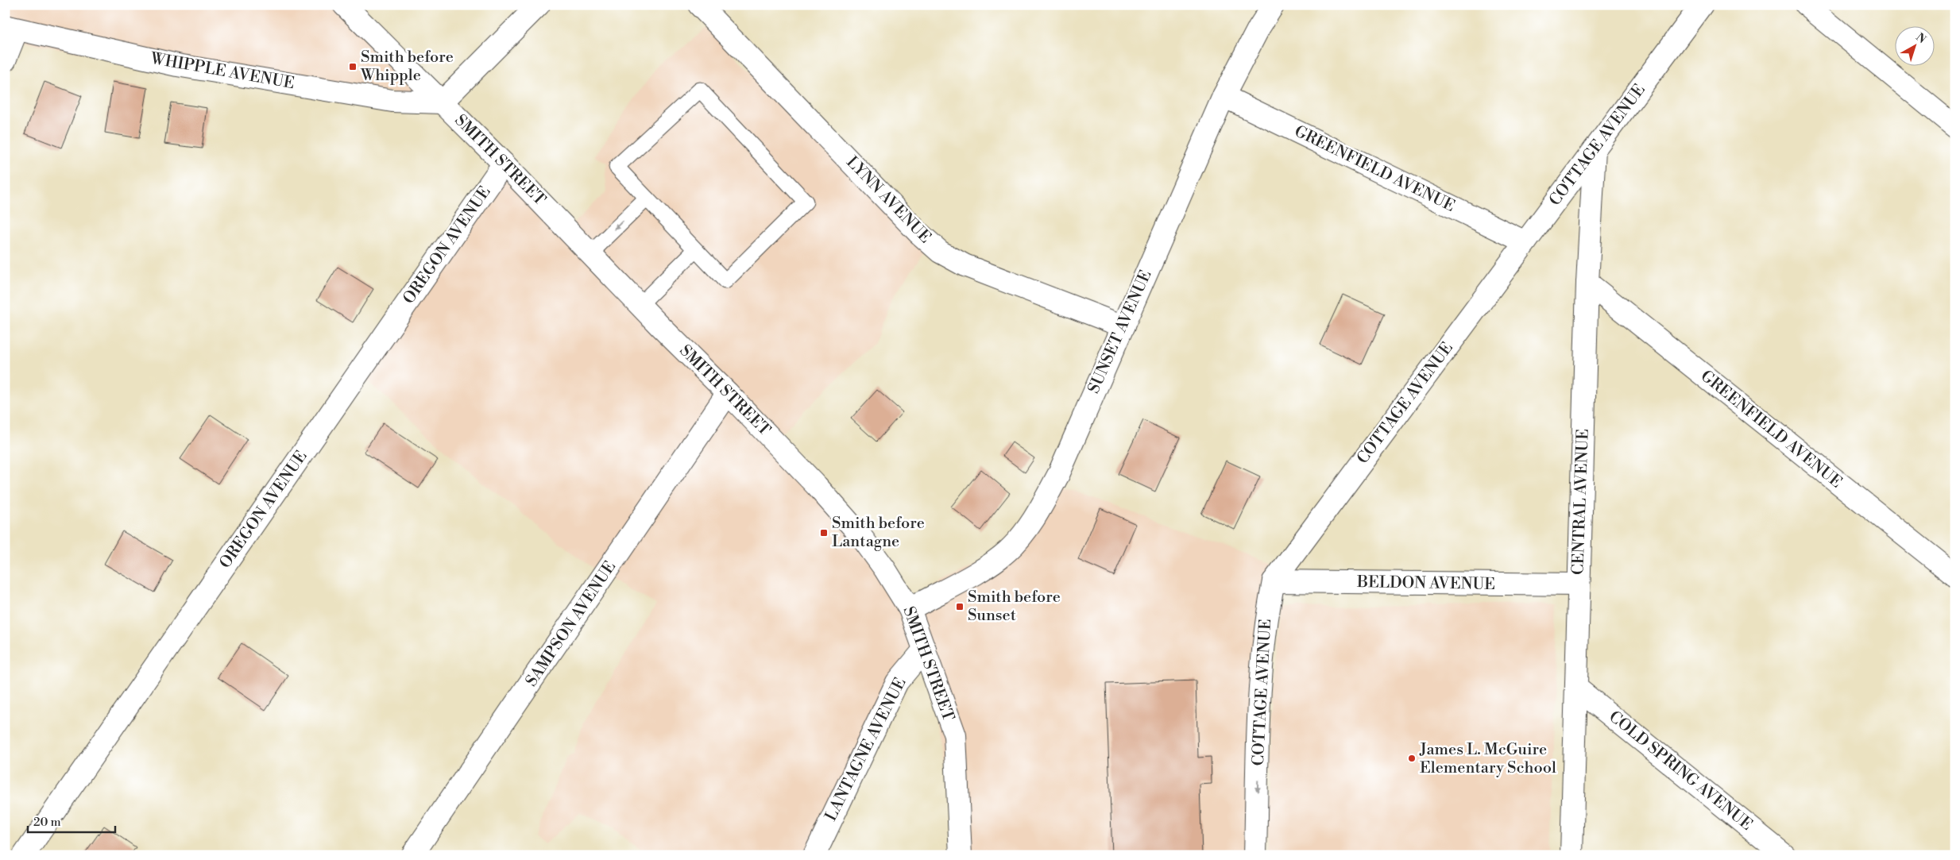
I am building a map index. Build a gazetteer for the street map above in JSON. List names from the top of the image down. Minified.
{"streets":{"street":["WHIPPLE AVENUE","COTTAGE AVENUE","SMITH STREET","GREENFIELD AVENUE","LYNN AVENUE","OREGON AVENUE","SUNSET AVENUE","CENTRAL AVENUE","BELDON AVENUE","SAMPSON AVENUE","LANTAGNE AVENUE","COLD SPRING AVENUE"]},"crossings":[["WHIPPLE AVENUE","SMITH STREET"],["COTTAGE AVENUE","GREENFIELD AVENUE"],["COTTAGE AVENUE","CENTRAL AVENUE"],["COTTAGE AVENUE","BELDON AVENUE"],["SMITH STREET","OREGON AVENUE"],["SMITH STREET","SUNSET AVENUE"],["SMITH STREET","SAMPSON AVENUE"],["SMITH STREET","LANTAGNE AVENUE"],["GREENFIELD AVENUE","SUNSET AVENUE"],["GREENFIELD AVENUE","CENTRAL AVENUE"],["LYNN AVENUE","SUNSET AVENUE"],["CENTRAL AVENUE","BELDON AVENUE"],["CENTRAL AVENUE","COLD SPRING AVENUE"]],"places":{"transit":["Smith before Whipple","Smith before Lantagne","Smith before Sunset"],"other":["James L. McGuire Elementary School"]},"scale_bar":"20 m","north":"top right"}
